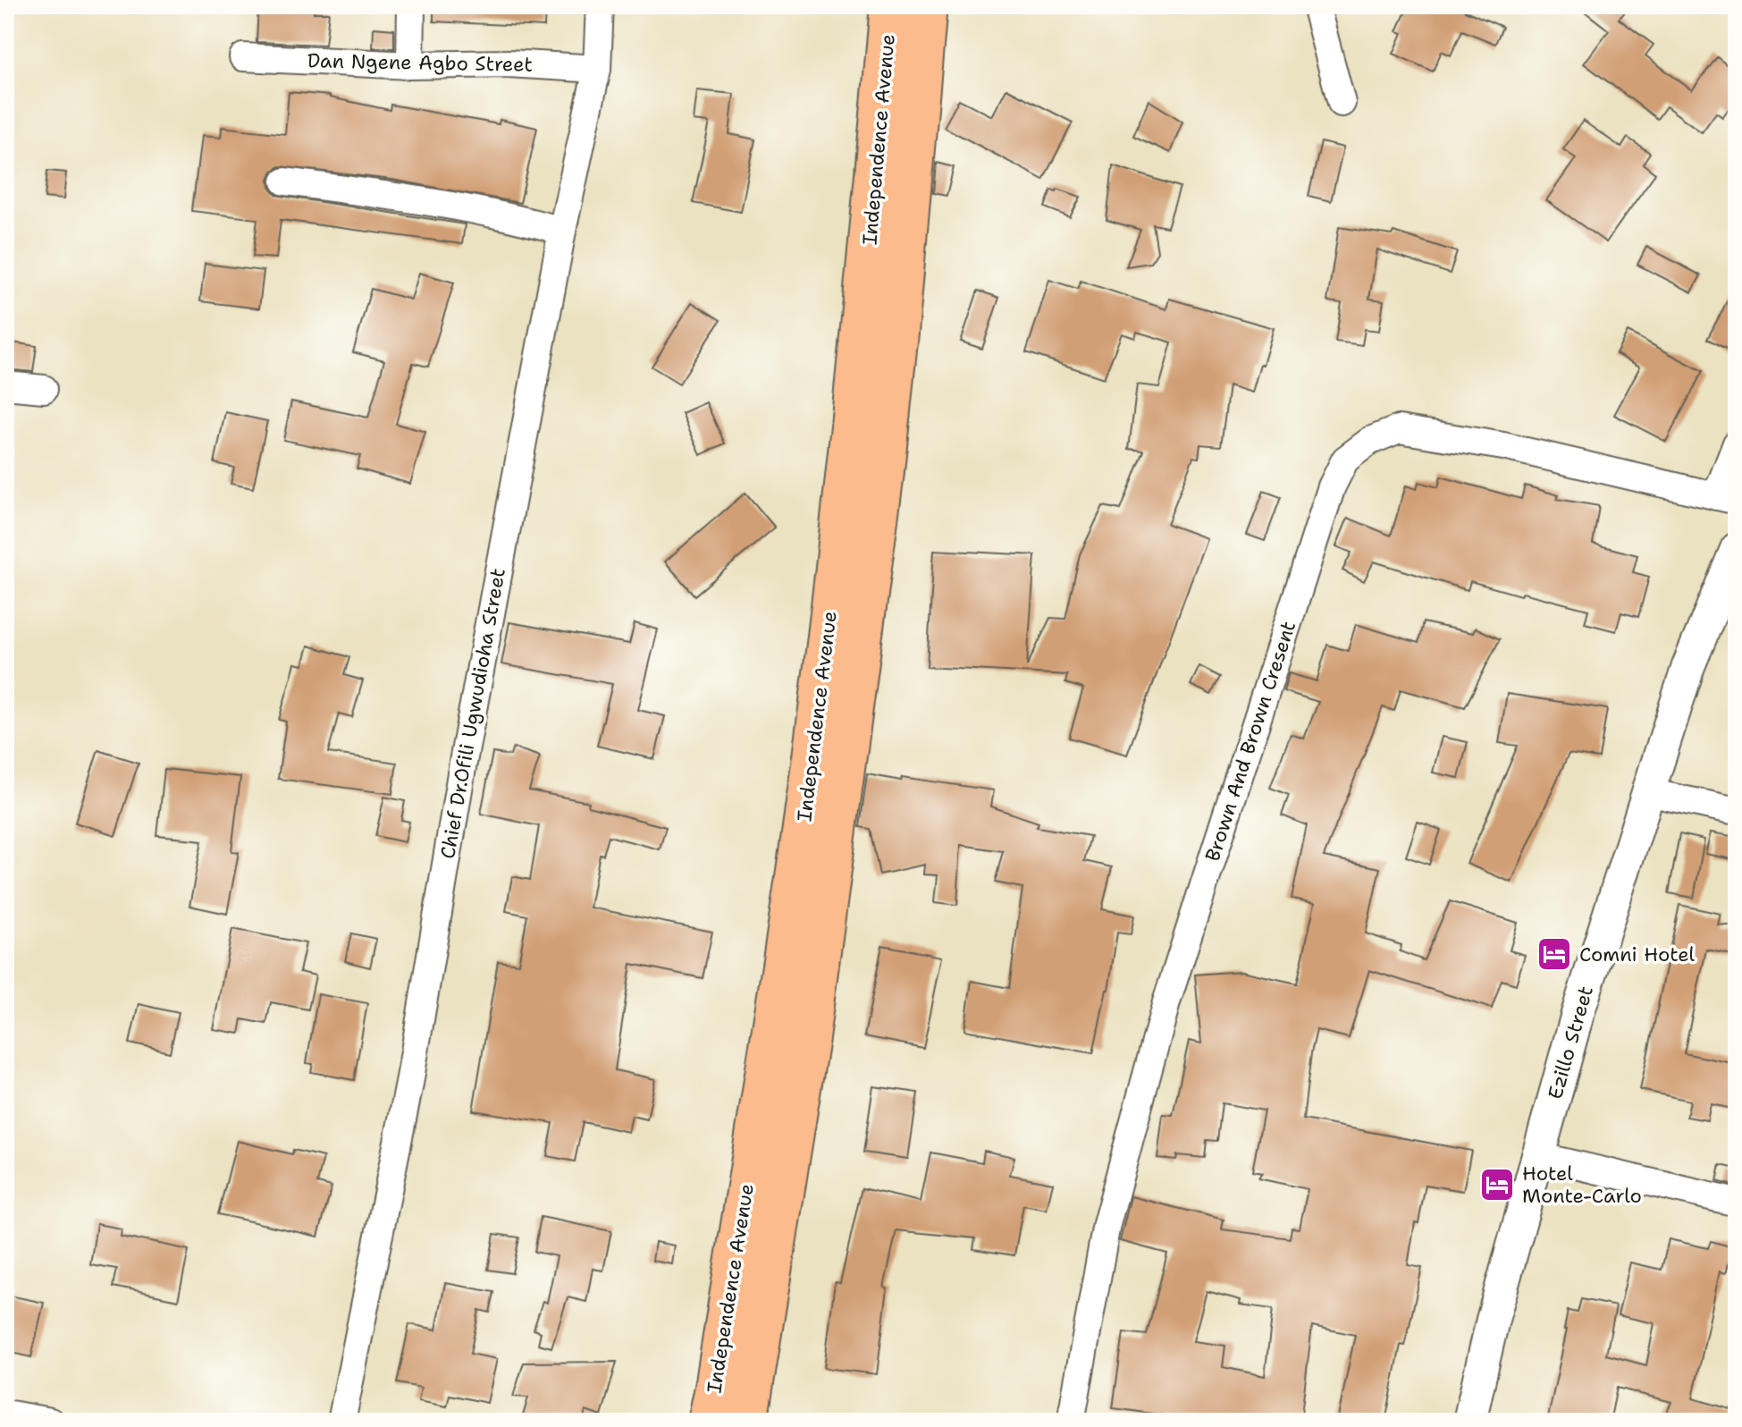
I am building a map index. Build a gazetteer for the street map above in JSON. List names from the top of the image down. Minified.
{"streets":{"main road":["Independence Avenue"],"street":["Dan Ngene Agbo Street","Chief Dr.Ofili Ugwudioha Street","Brown And Brown Cresent","Ezillo Street"]},"crossings":[["Dan Ngene Agbo Street","Chief Dr.Ofili Ugwudioha Street"]],"places":{"hotel":["Comni Hotel","Hotel Monte-Carlo"]}}
